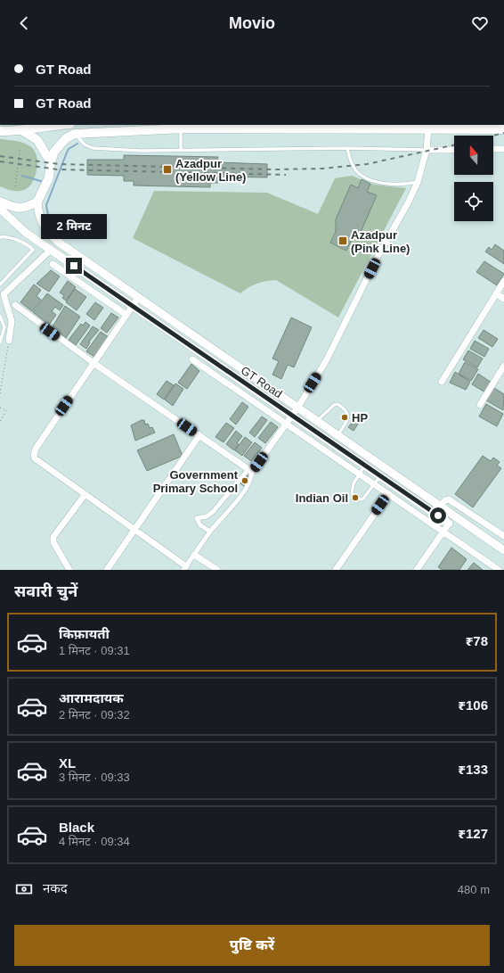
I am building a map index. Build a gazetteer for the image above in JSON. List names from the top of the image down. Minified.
{"streets":{"main road":["GT Road"]},"places":{"transit":["Azadpur (Yellow Line)","Azadpur (Pink Line)"],"other":["HP","Government Primary School","Indian Oil"]},"north":"top","page":{"header":"Movio","banner":["GT Road","GT Road"],"bubble":"2 मिनट","heading":"सवारी चुनें","list":[{"name":"किफ़ायती","note":"1 मिनट · 09:31","value":"₹78"},{"name":"आरामदायक","note":"2 मिनट · 09:32","value":"₹106"},{"name":"XL","note":"3 मिनट · 09:33","value":"₹133"},{"name":"Black","note":"4 मिनट · 09:34","value":"₹127"}],"pay":["नकद","480 m"],"buttons":"पुष्टि करें"}}
